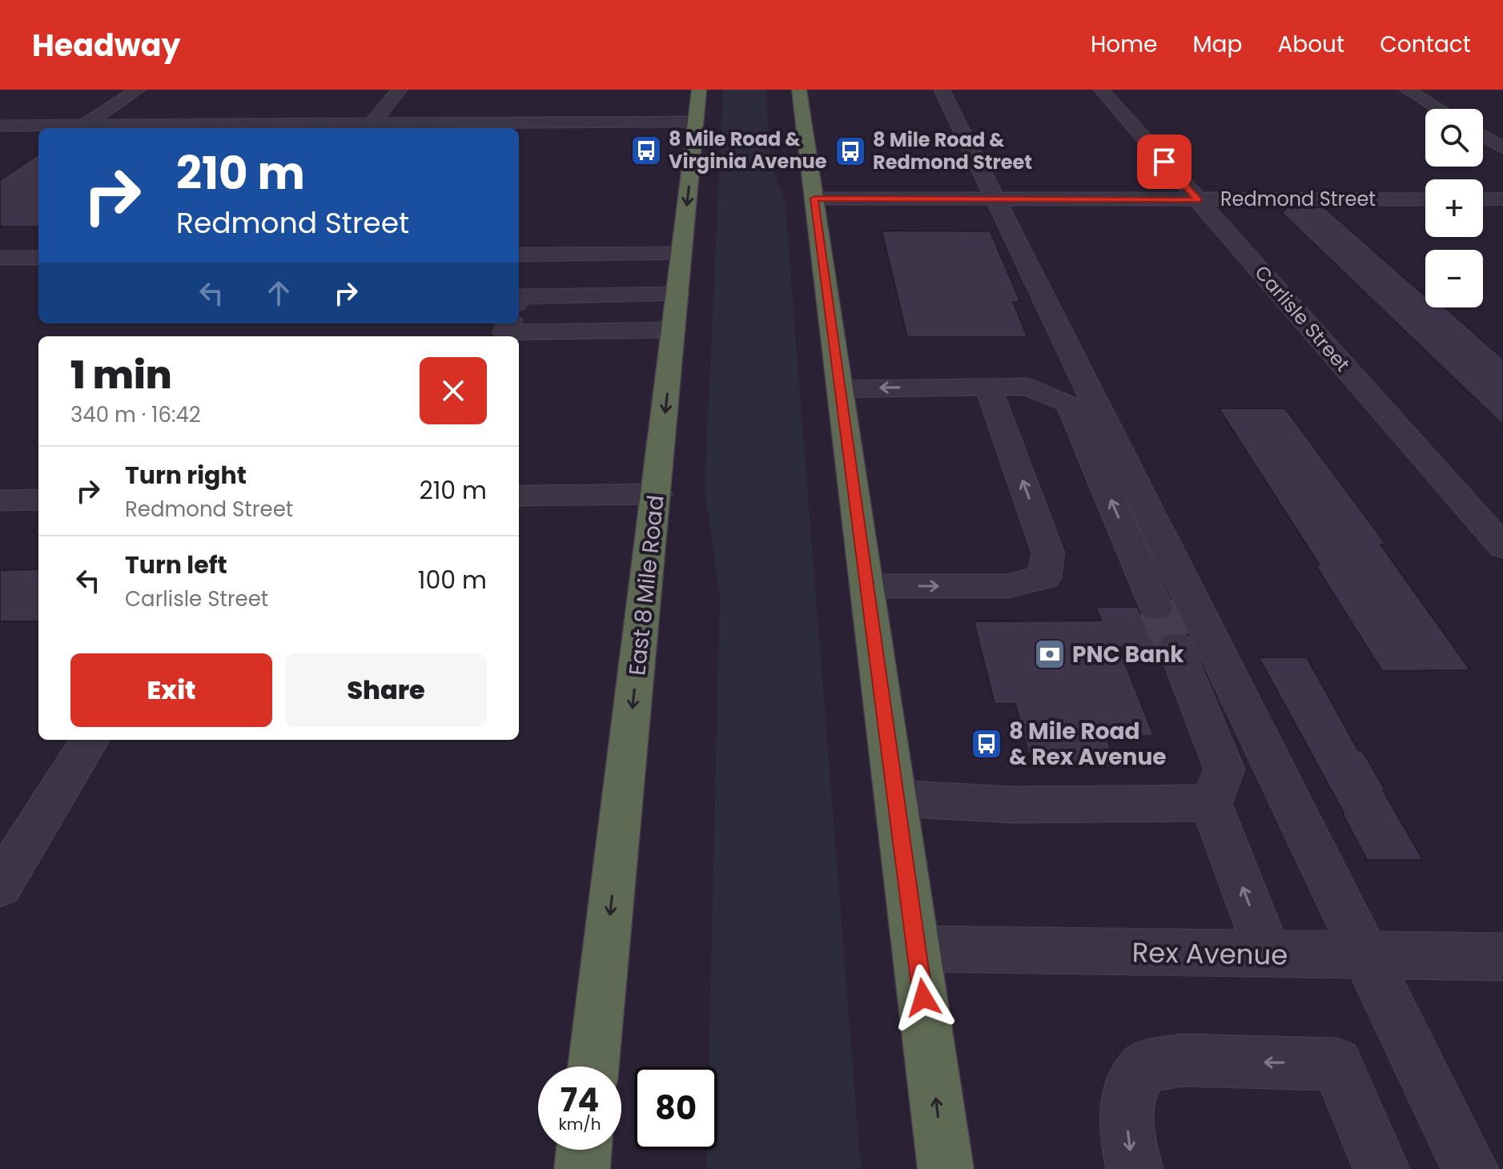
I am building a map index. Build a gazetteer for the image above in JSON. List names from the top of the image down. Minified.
{"streets":{"highway":["East 8 Mile Road"],"street":["Redmond Street","Carlisle Street","Rex Avenue"]},"crossings":[["Redmond Street","Carlisle Street"]],"places":{"bus stop":["8 Mile Road & Virginia Avenue","8 Mile Road & Redmond Street","8 Mile Road & Rex Avenue"],"bank":["PNC Bank"]},"page":{"header":"Headway","nav":["Home","Map","About","Contact"],"map_buttons":["+","−"],"turn":["210 m","Redmond Street"],"heading":["1 min","340 m · 16:42"],"list":[{"name":"Turn right","note":"Redmond Street","value":"210 m"},{"name":"Turn left","note":"Carlisle Street","value":"100 m"}],"buttons":["Exit","Share"],"speed":"74 km/h","limit":"80"}}
